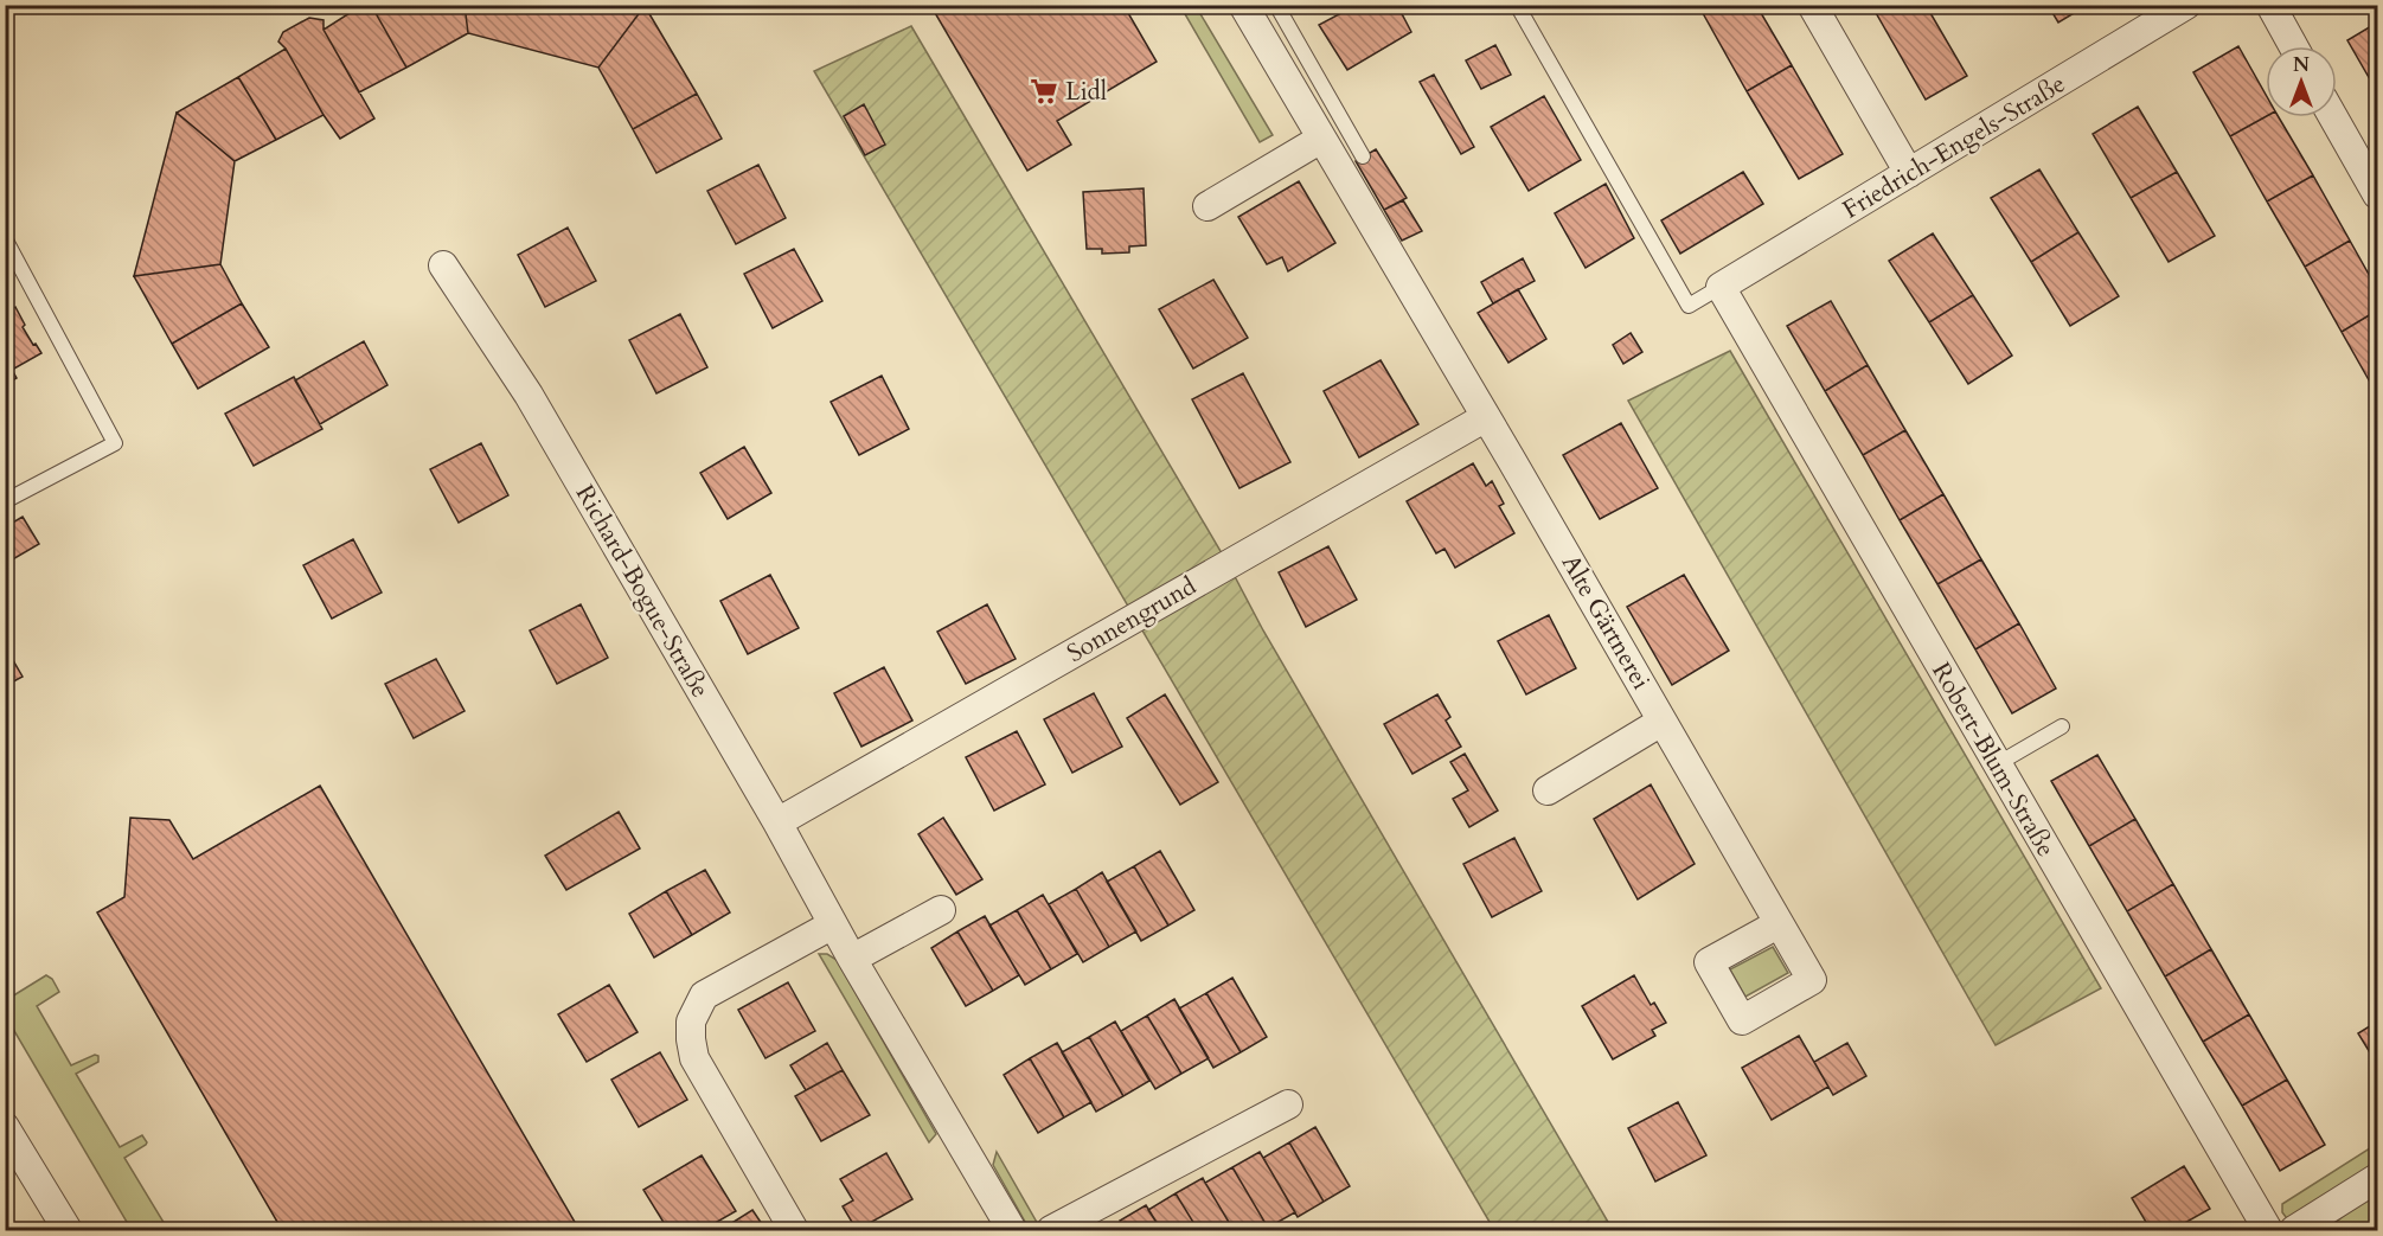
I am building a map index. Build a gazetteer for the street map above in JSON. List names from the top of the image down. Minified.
{"streets":{"street":["Friedrich-Engels-Straße","Richard-Bogue-Straße","Sonnengrund","Alte Gärtnerei","Robert-Blum-Straße"]},"crossings":[["Friedrich-Engels-Straße","Robert-Blum-Straße"],["Richard-Bogue-Straße","Sonnengrund"],["Sonnengrund","Alte Gärtnerei"]],"places":{"supermarket":["Lidl"]},"north":"top"}
